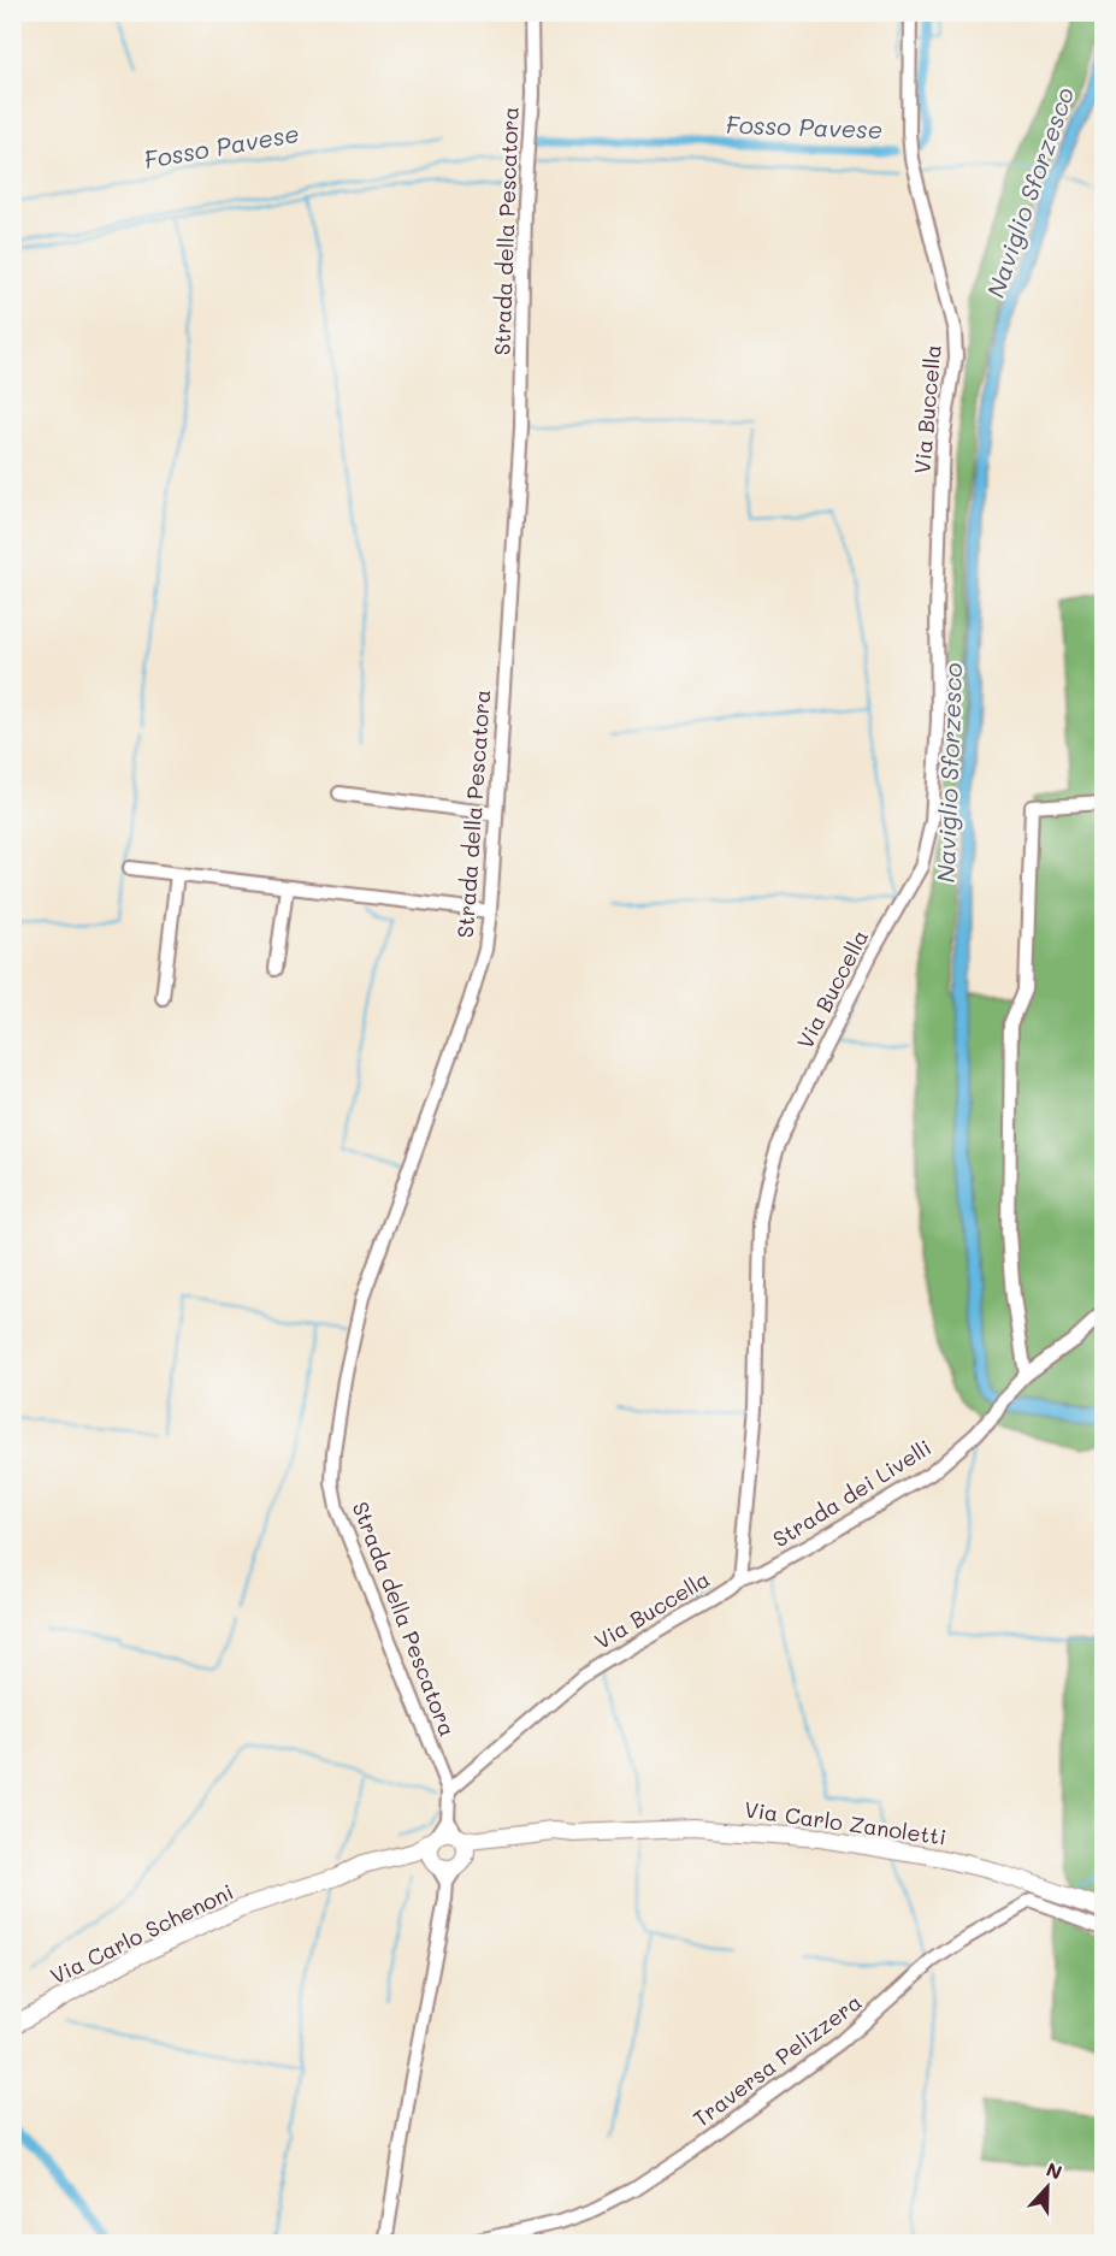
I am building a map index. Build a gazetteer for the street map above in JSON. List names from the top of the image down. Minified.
{"streets":{"main road":["Via Carlo Zanoletti","Via Carlo Schenoni"],"street":["Strada della Pescatora","Via Buccella","Strada dei Livelli","Traversa Pelizzera"]},"crossings":[["Strada della Pescatora","Via Buccella"],["Via Buccella","Strada dei Livelli"],["Via Carlo Zanoletti","Via Carlo Schenoni"]],"water":["Fosso Pavese","Naviglio Sforzesco"],"north":"top"}
